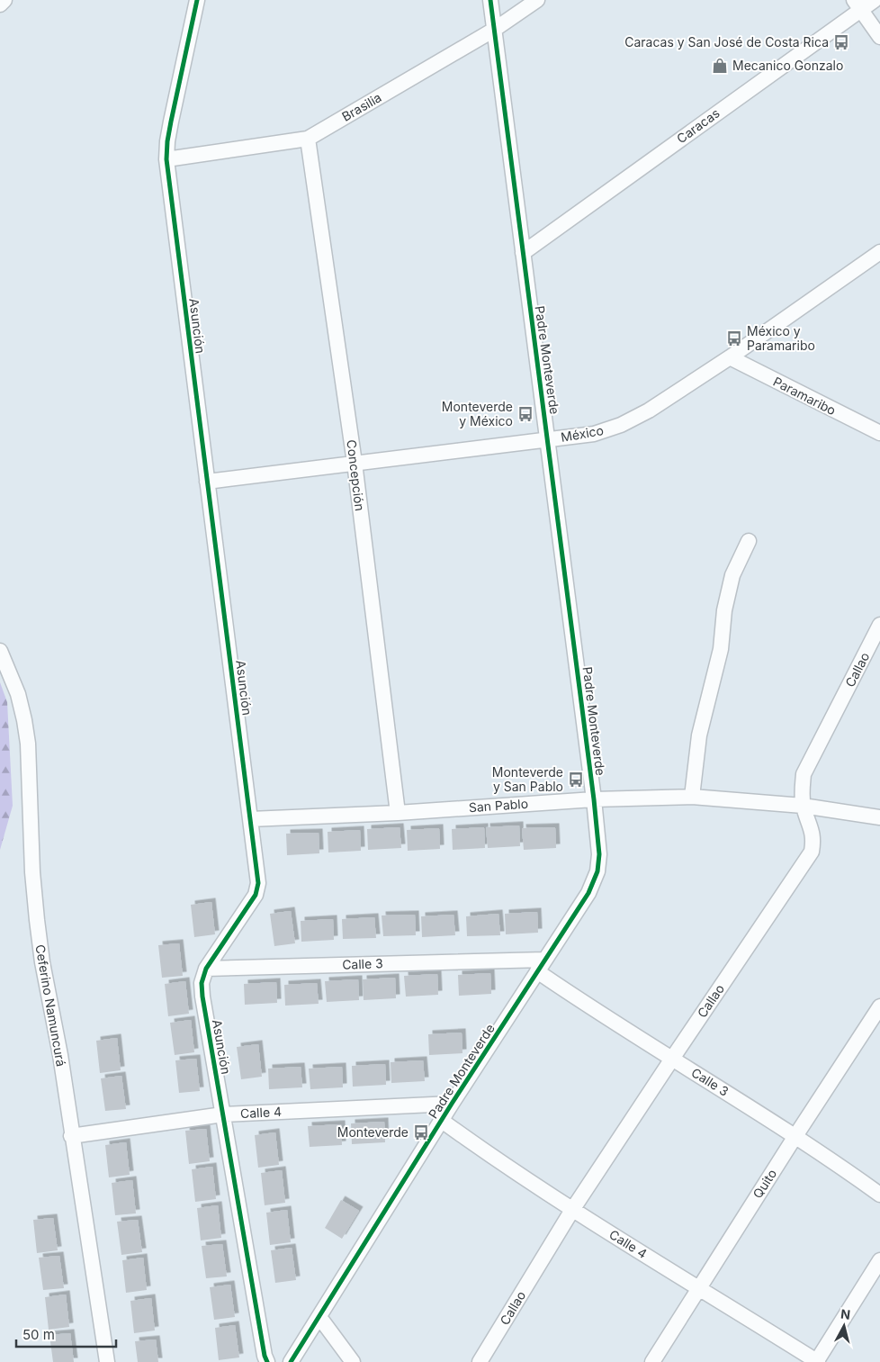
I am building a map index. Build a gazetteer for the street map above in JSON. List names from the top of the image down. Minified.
{"streets":{"street":["Brasilia","Caracas","Asunción","Padre Monteverde","Paramaribo","México","Concepción","Callao","San Pablo","Calle 3","Ceferino Namuncurá","Calle 4","Quito"]},"crossings":[["Brasilia","Asunción"],["Brasilia","Padre Monteverde"],["Brasilia","Concepción"],["Caracas","Padre Monteverde"],["Asunción","México"],["Asunción","San Pablo"],["Asunción","Calle 3"],["Asunción","Calle 4"],["Padre Monteverde","México"],["Padre Monteverde","San Pablo"],["Padre Monteverde","Calle 3"],["Padre Monteverde","Calle 4"],["Paramaribo","México"],["México","Concepción"],["Concepción","San Pablo"],["Callao","San Pablo"],["Callao","Calle 3"],["Callao","Calle 4"],["Calle 3","Quito"],["Ceferino Namuncurá","Calle 4"],["Calle 4","Quito"]],"places":{"bus stop":["Caracas y San José de Costa Rica","México y Paramaribo","Monteverde y México","Monteverde y San Pablo","Monteverde"],"shop":["Mecanico Gonzalo"]},"scale_bar":"50 m","north":"top"}
